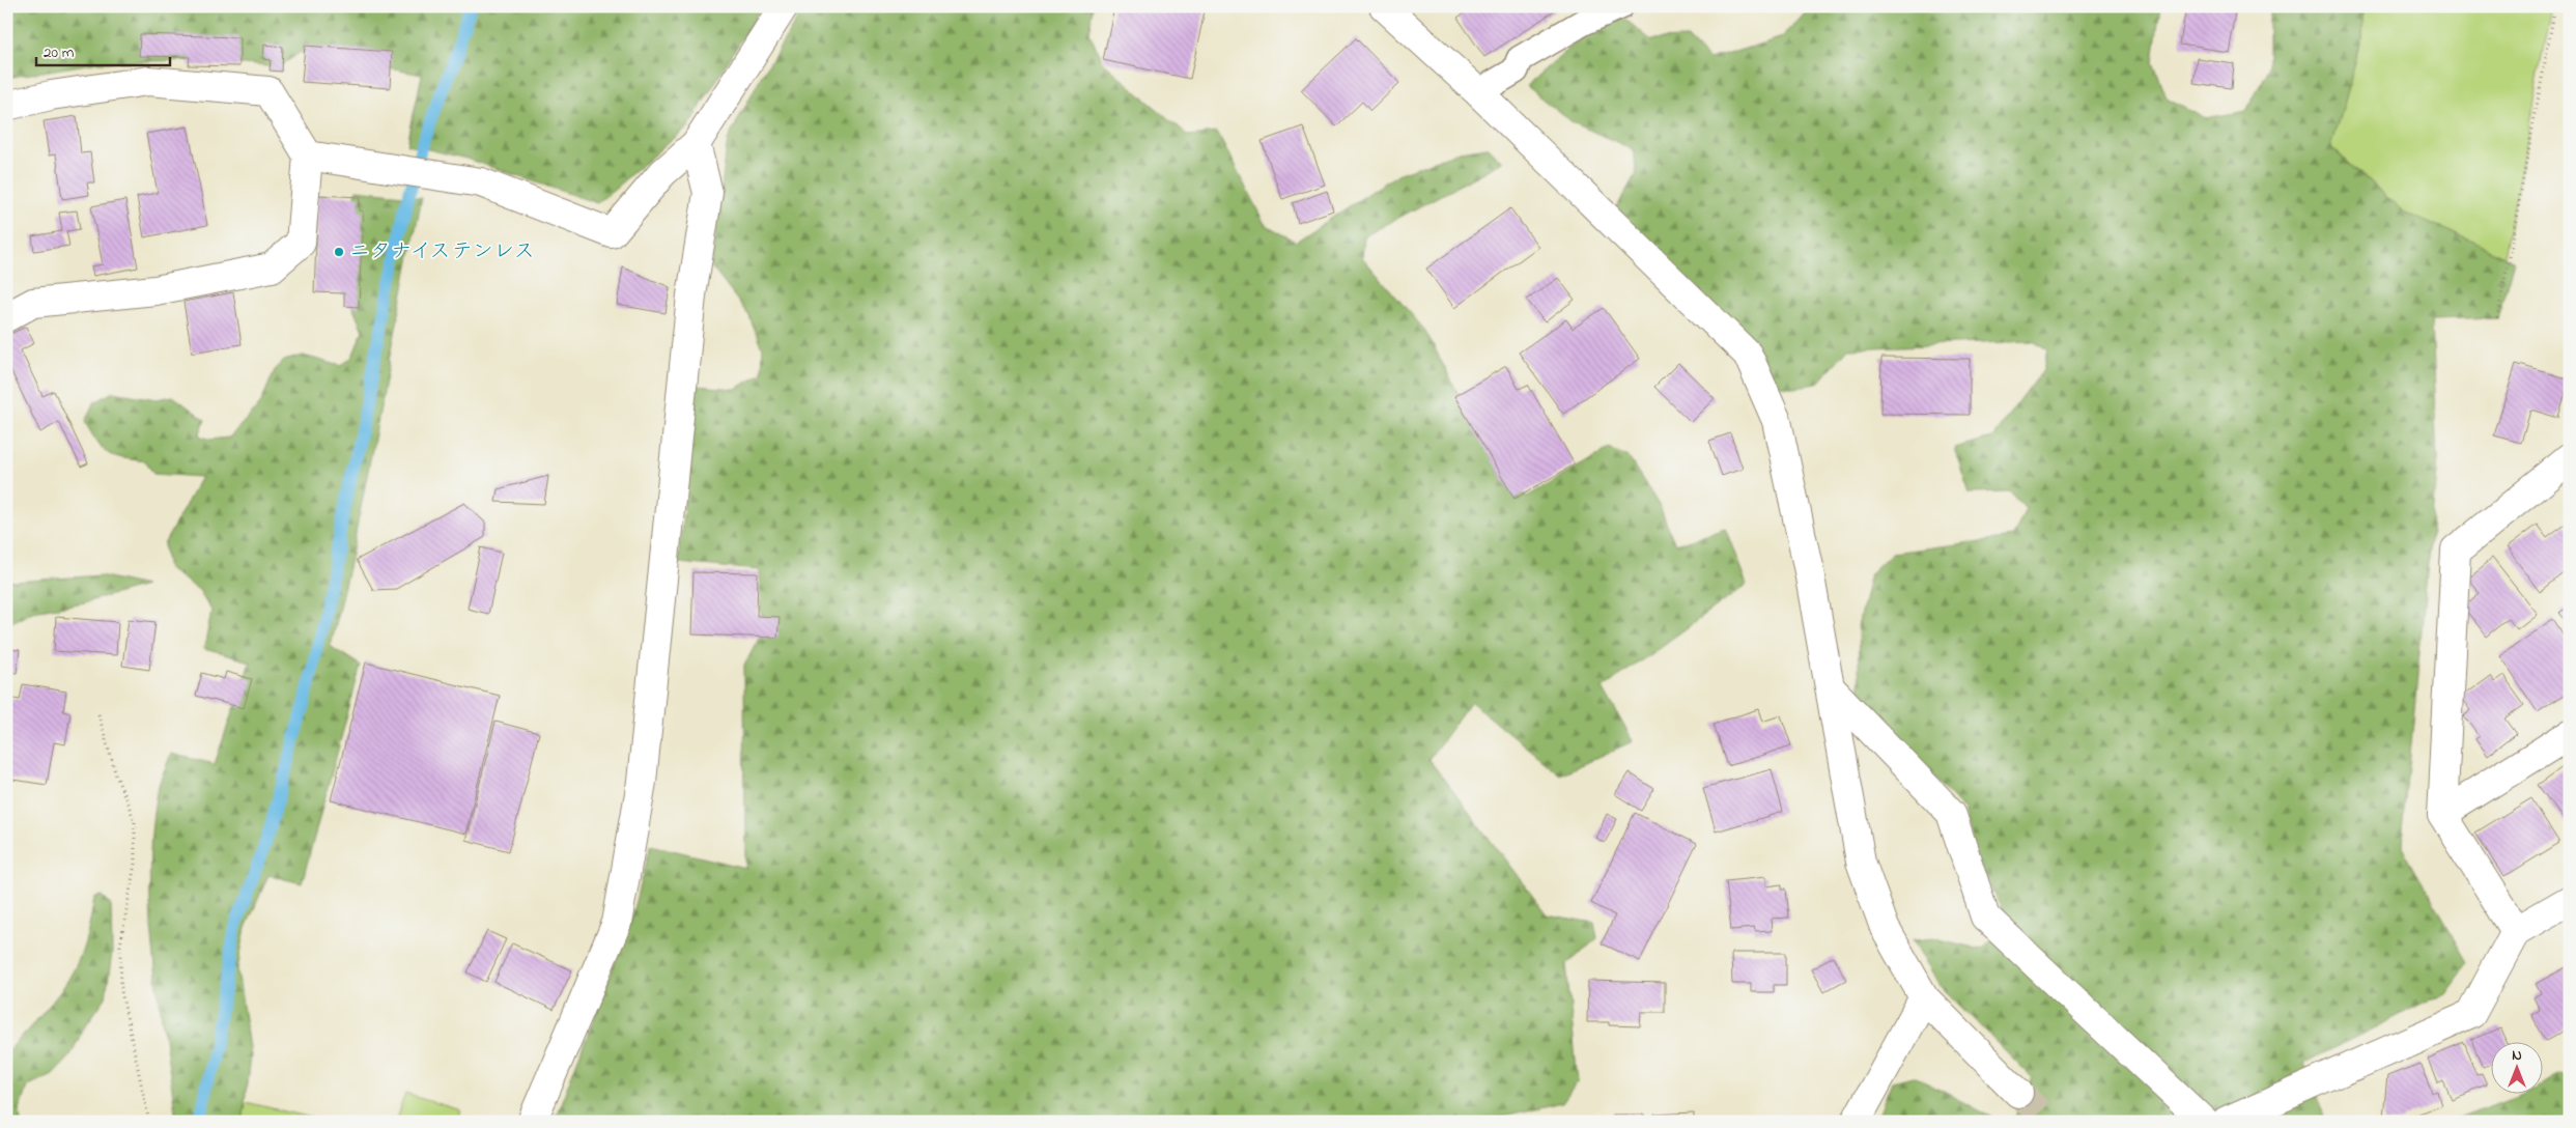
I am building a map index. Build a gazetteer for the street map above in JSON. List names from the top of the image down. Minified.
{"places":["ニタナイステンレス"],"scale_bar":"20 m","north":"top"}
